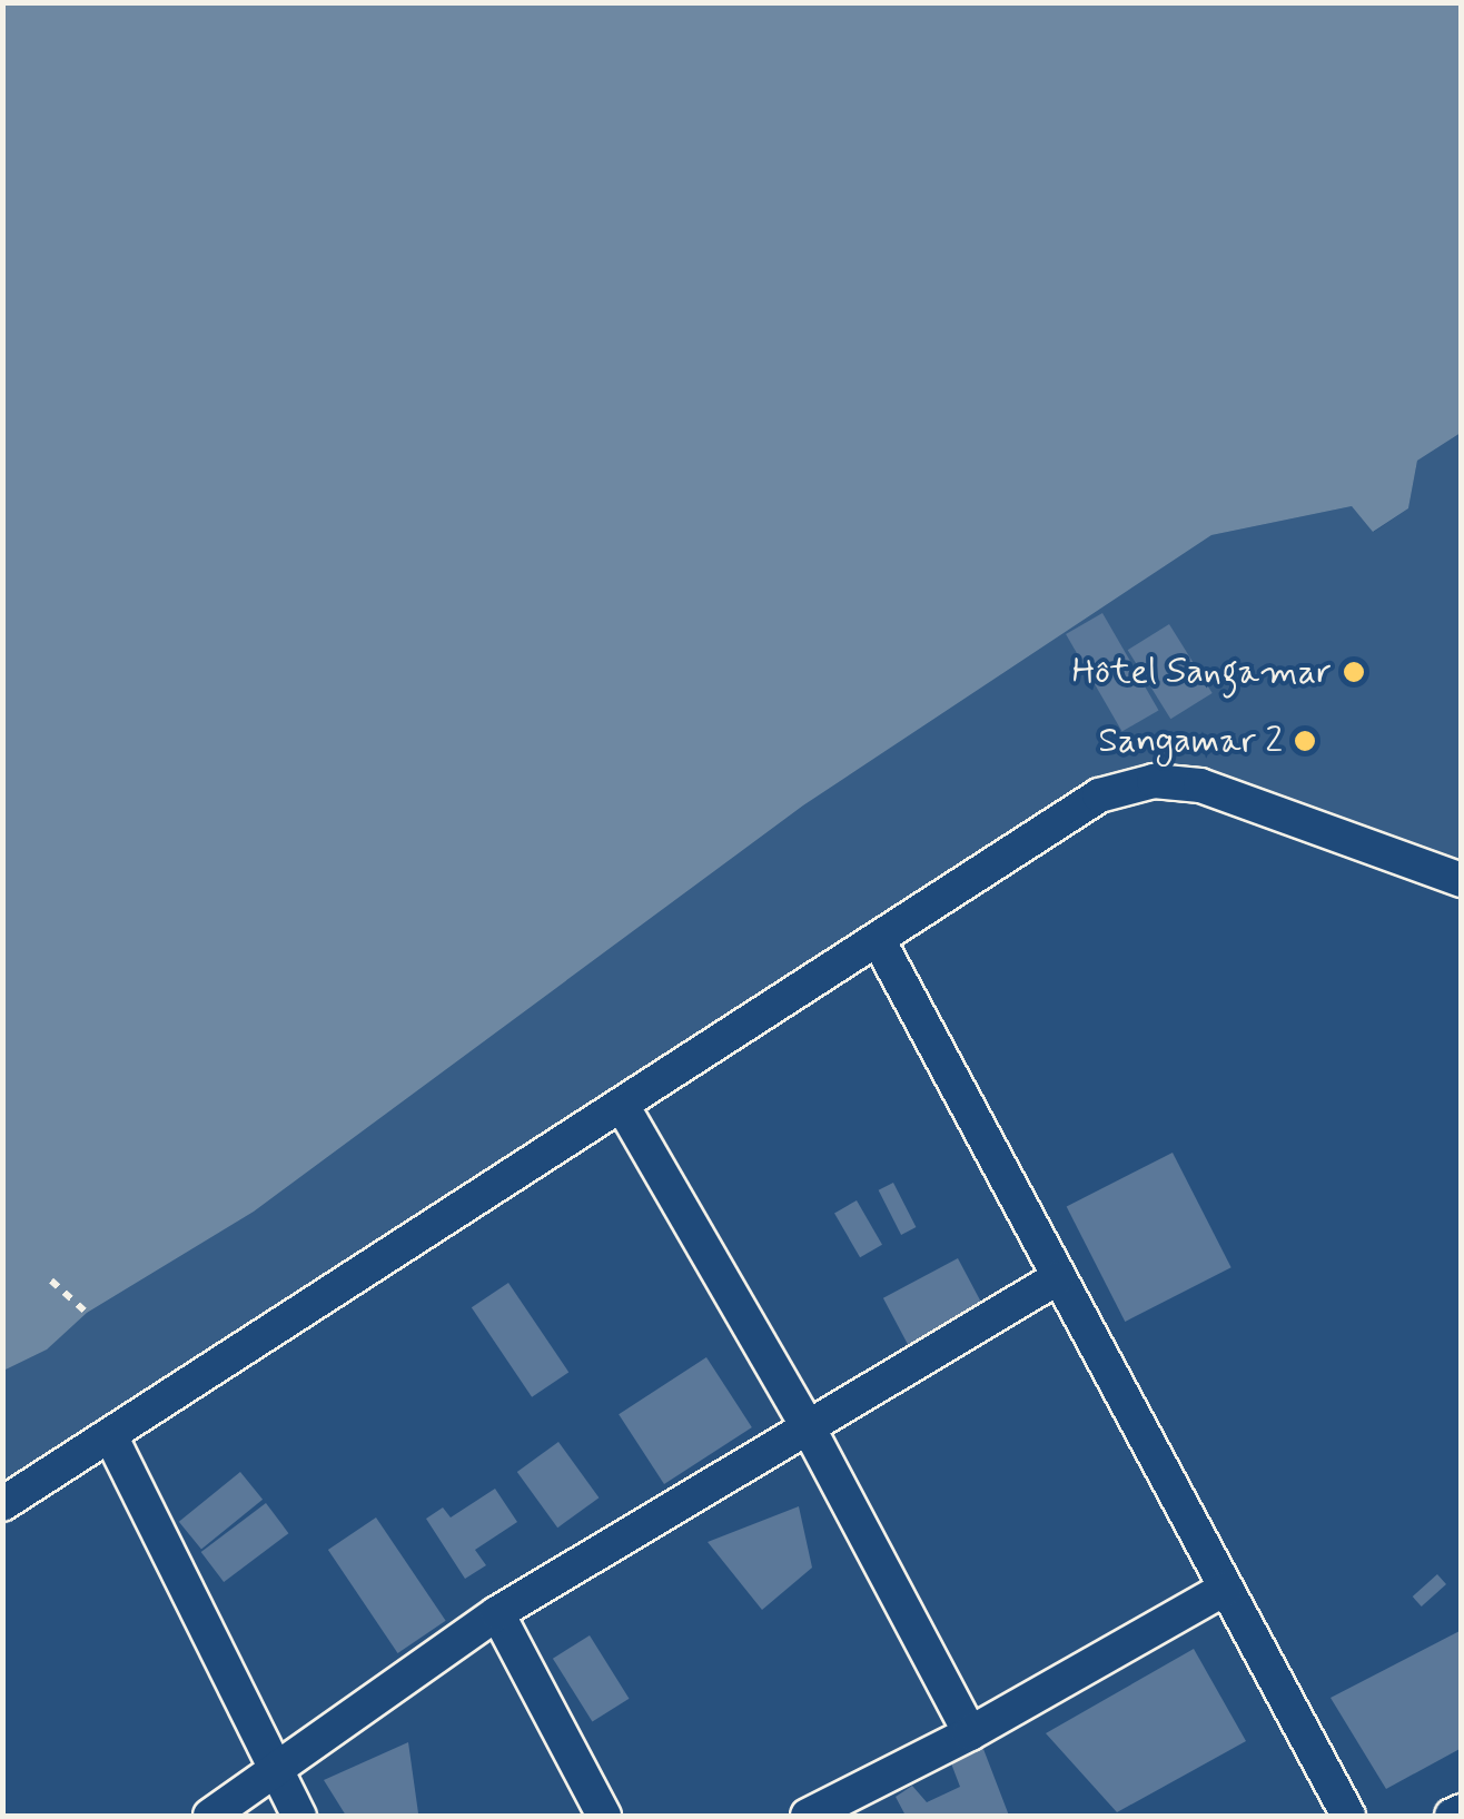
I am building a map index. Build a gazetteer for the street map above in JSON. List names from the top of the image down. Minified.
{"places":["Hôtel Sangamar","Sangamar 2"]}
